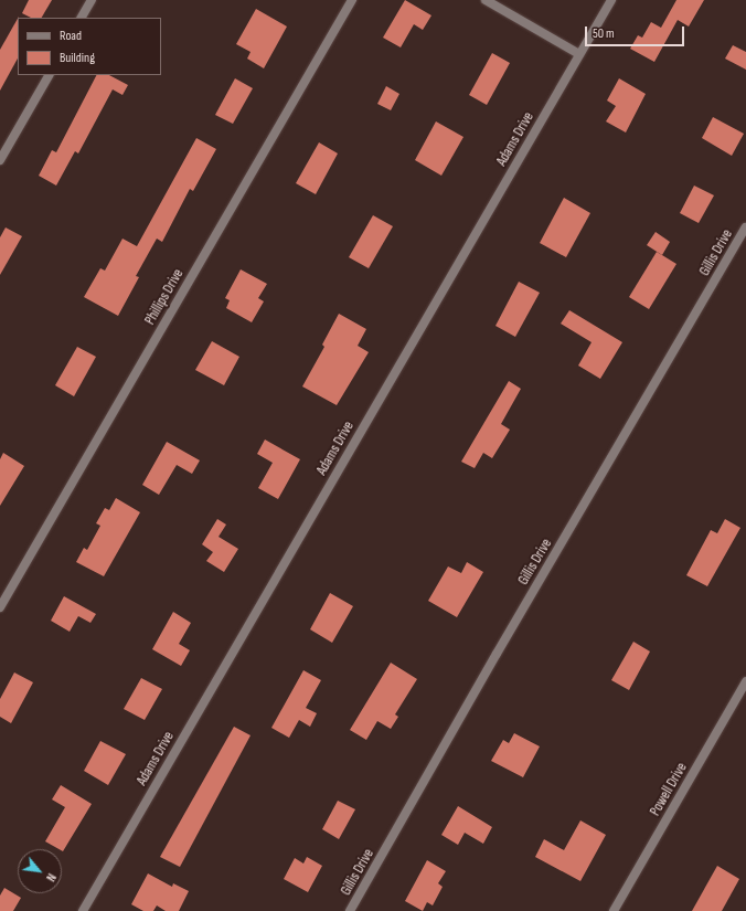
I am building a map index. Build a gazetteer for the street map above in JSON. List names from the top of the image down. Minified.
{"streets":{"street":["Adams Drive","Gillis Drive","Phillips Drive","Powell Drive"]},"legend":["Road","Building"],"scale_bar":"50 m","north":"bottom right"}
